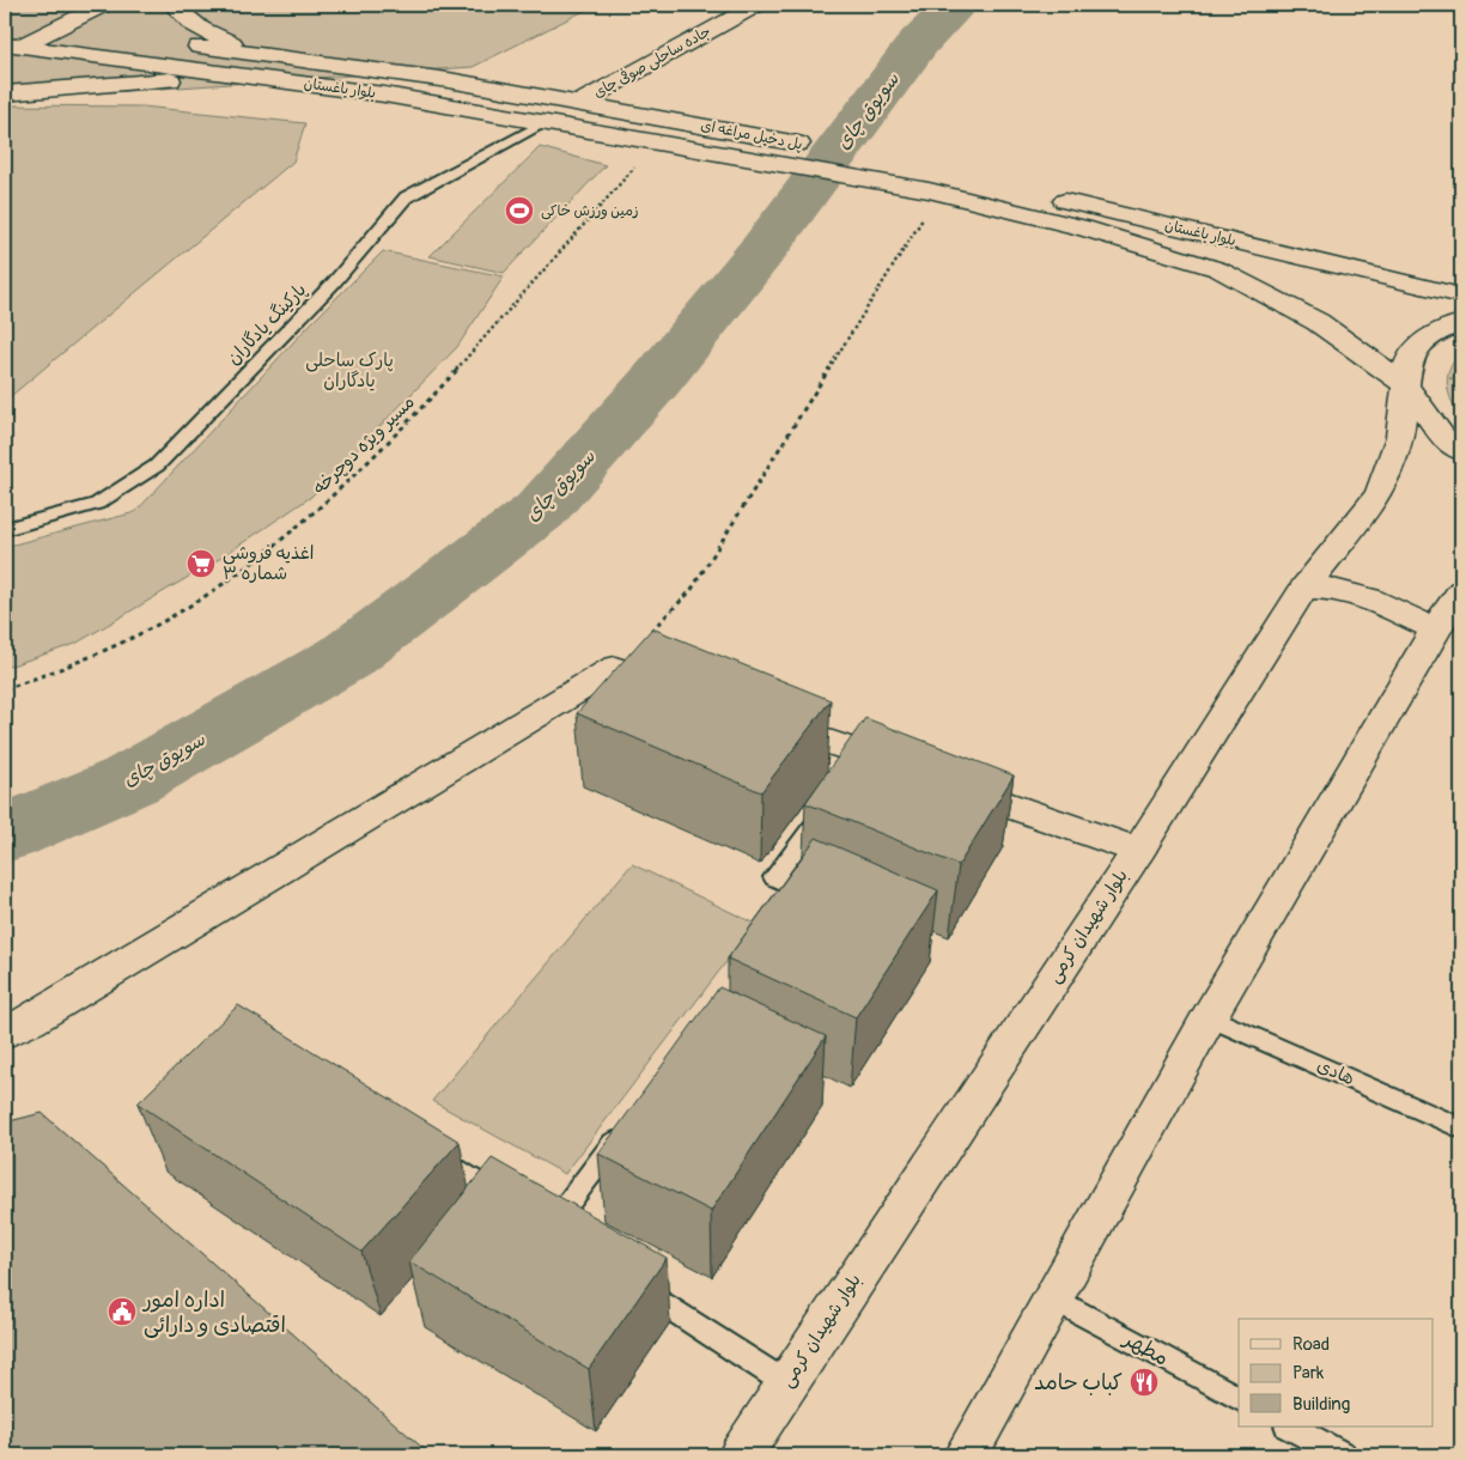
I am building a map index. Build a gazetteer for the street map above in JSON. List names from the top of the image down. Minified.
{"streets":{"main road":["جاده ساحلی صوفی چای","بلوار باغستان","پل دخیل مراغه ای","بلوار شهیدان کرمی"],"lane":["پارکینگ یادگاران","هادی","مطهر"],"path":["مسیر ویژه دوچرخه"]},"crossings":[["جاده ساحلی صوفی چای","بلوار باغستان"],["بلوار باغستان","پل دخیل مراغه ای"],["بلوار باغستان","پارکینگ یادگاران"],["بلوار باغستان","مسیر ویژه دوچرخه"],["بلوار باغستان","بلوار شهیدان کرمی"]],"water":["سویوق چای"],"parks":["پارک ساحلی یادگاران"],"places":{"sports":["زمین ورزش خاکی"],"supermarket":["اغذیه فروشی شماره ۳"],"public building":["اداره امور اقتصادی و دارائی"],"restaurant":["کباب حامد"]},"legend":["Road","Park","Building"]}
